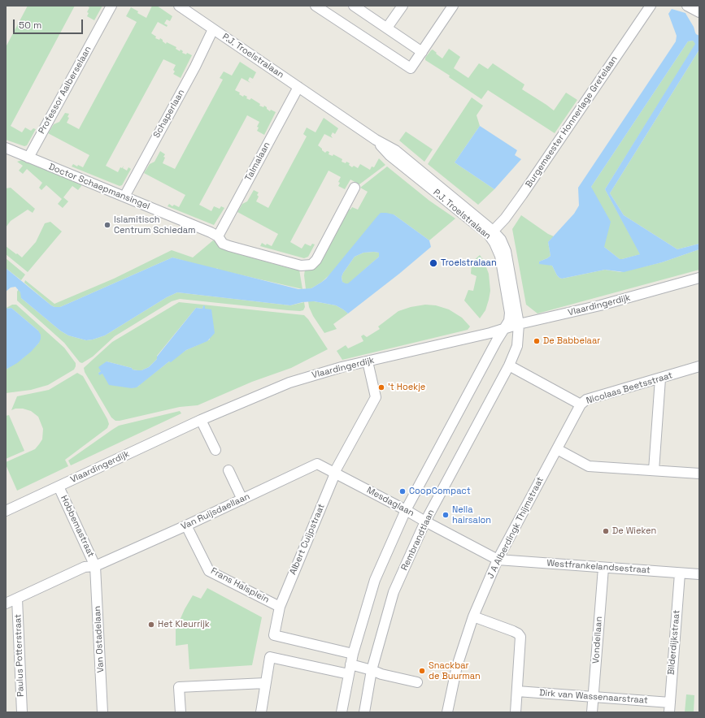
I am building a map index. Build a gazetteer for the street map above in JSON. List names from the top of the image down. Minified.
{"streets":{"street":["P.J. Troelstralaan","Professor Aalberselaan","Schaperlaan","Burgemeester Honnerlage Gretelaan","Talmalaan","Doctor Schaepmansingel","Vlaardingerdijk","Nicolaas Beetsstraat","Mesdaglaan","Van Ruijsdaellaan","Hobbemastraat","J A Alberdingk Thijmstraat","Albert Cuijpstraat","Rembrandtlaan","Westfrankelandsestraat","Frans Halsplein","Van Ostadelaan","Vondellaan","Bilderdijkstraat","Paulus Potterstraat","Dirk van Wassenaarstraat"]},"crossings":[["P.J. Troelstralaan","Schaperlaan"],["P.J. Troelstralaan","Burgemeester Honnerlage Gretelaan"],["P.J. Troelstralaan","Talmalaan"],["P.J. Troelstralaan","Vlaardingerdijk"],["P.J. Troelstralaan","Rembrandtlaan"],["Professor Aalberselaan","Doctor Schaepmansingel"],["Schaperlaan","Doctor Schaepmansingel"],["Talmalaan","Doctor Schaepmansingel"],["Vlaardingerdijk","Hobbemastraat"],["Vlaardingerdijk","Albert Cuijpstraat"],["Vlaardingerdijk","Rembrandtlaan"],["Nicolaas Beetsstraat","J A Alberdingk Thijmstraat"],["Nicolaas Beetsstraat","Rembrandtlaan"],["Mesdaglaan","Van Ruijsdaellaan"],["Mesdaglaan","J A Alberdingk Thijmstraat"],["Mesdaglaan","Albert Cuijpstraat"],["Mesdaglaan","Rembrandtlaan"],["Mesdaglaan","Westfrankelandsestraat"],["Van Ruijsdaellaan","Hobbemastraat"],["Van Ruijsdaellaan","Albert Cuijpstraat"],["Van Ruijsdaellaan","Frans Halsplein"],["Van Ruijsdaellaan","Van Ostadelaan"],["Van Ruijsdaellaan","Paulus Potterstraat"],["Hobbemastraat","Van Ostadelaan"],["J A Alberdingk Thijmstraat","Westfrankelandsestraat"],["Albert Cuijpstraat","Frans Halsplein"],["Westfrankelandsestraat","Vondellaan"],["Westfrankelandsestraat","Bilderdijkstraat"],["Vondellaan","Dirk van Wassenaarstraat"],["Bilderdijkstraat","Dirk van Wassenaarstraat"]],"places":["Islamitisch Centrum Schiedam","Troelstralaan","De Babbelaar","'t Hoekje","CoopCompact","Nella hairsalon","De Wieken","Het Kleurrijk","Snackbar de Buurman"],"scale_bar":"50 m"}
